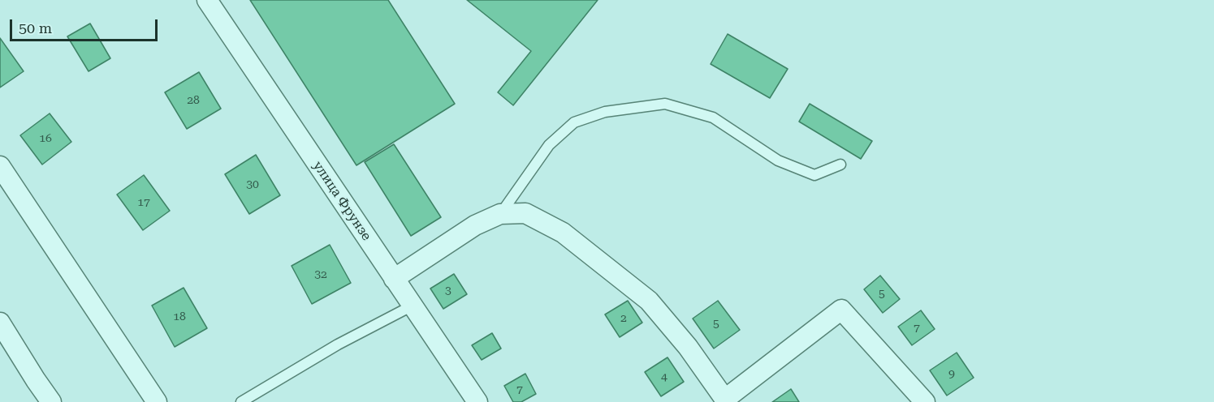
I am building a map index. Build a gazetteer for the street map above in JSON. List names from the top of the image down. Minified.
{"streets":{"street":["улица Фрунзе"]},"house_numbers":["28","16","30","17","32","3","5","18","2","5","7","9","4","7"],"scale_bar":"50 m"}
